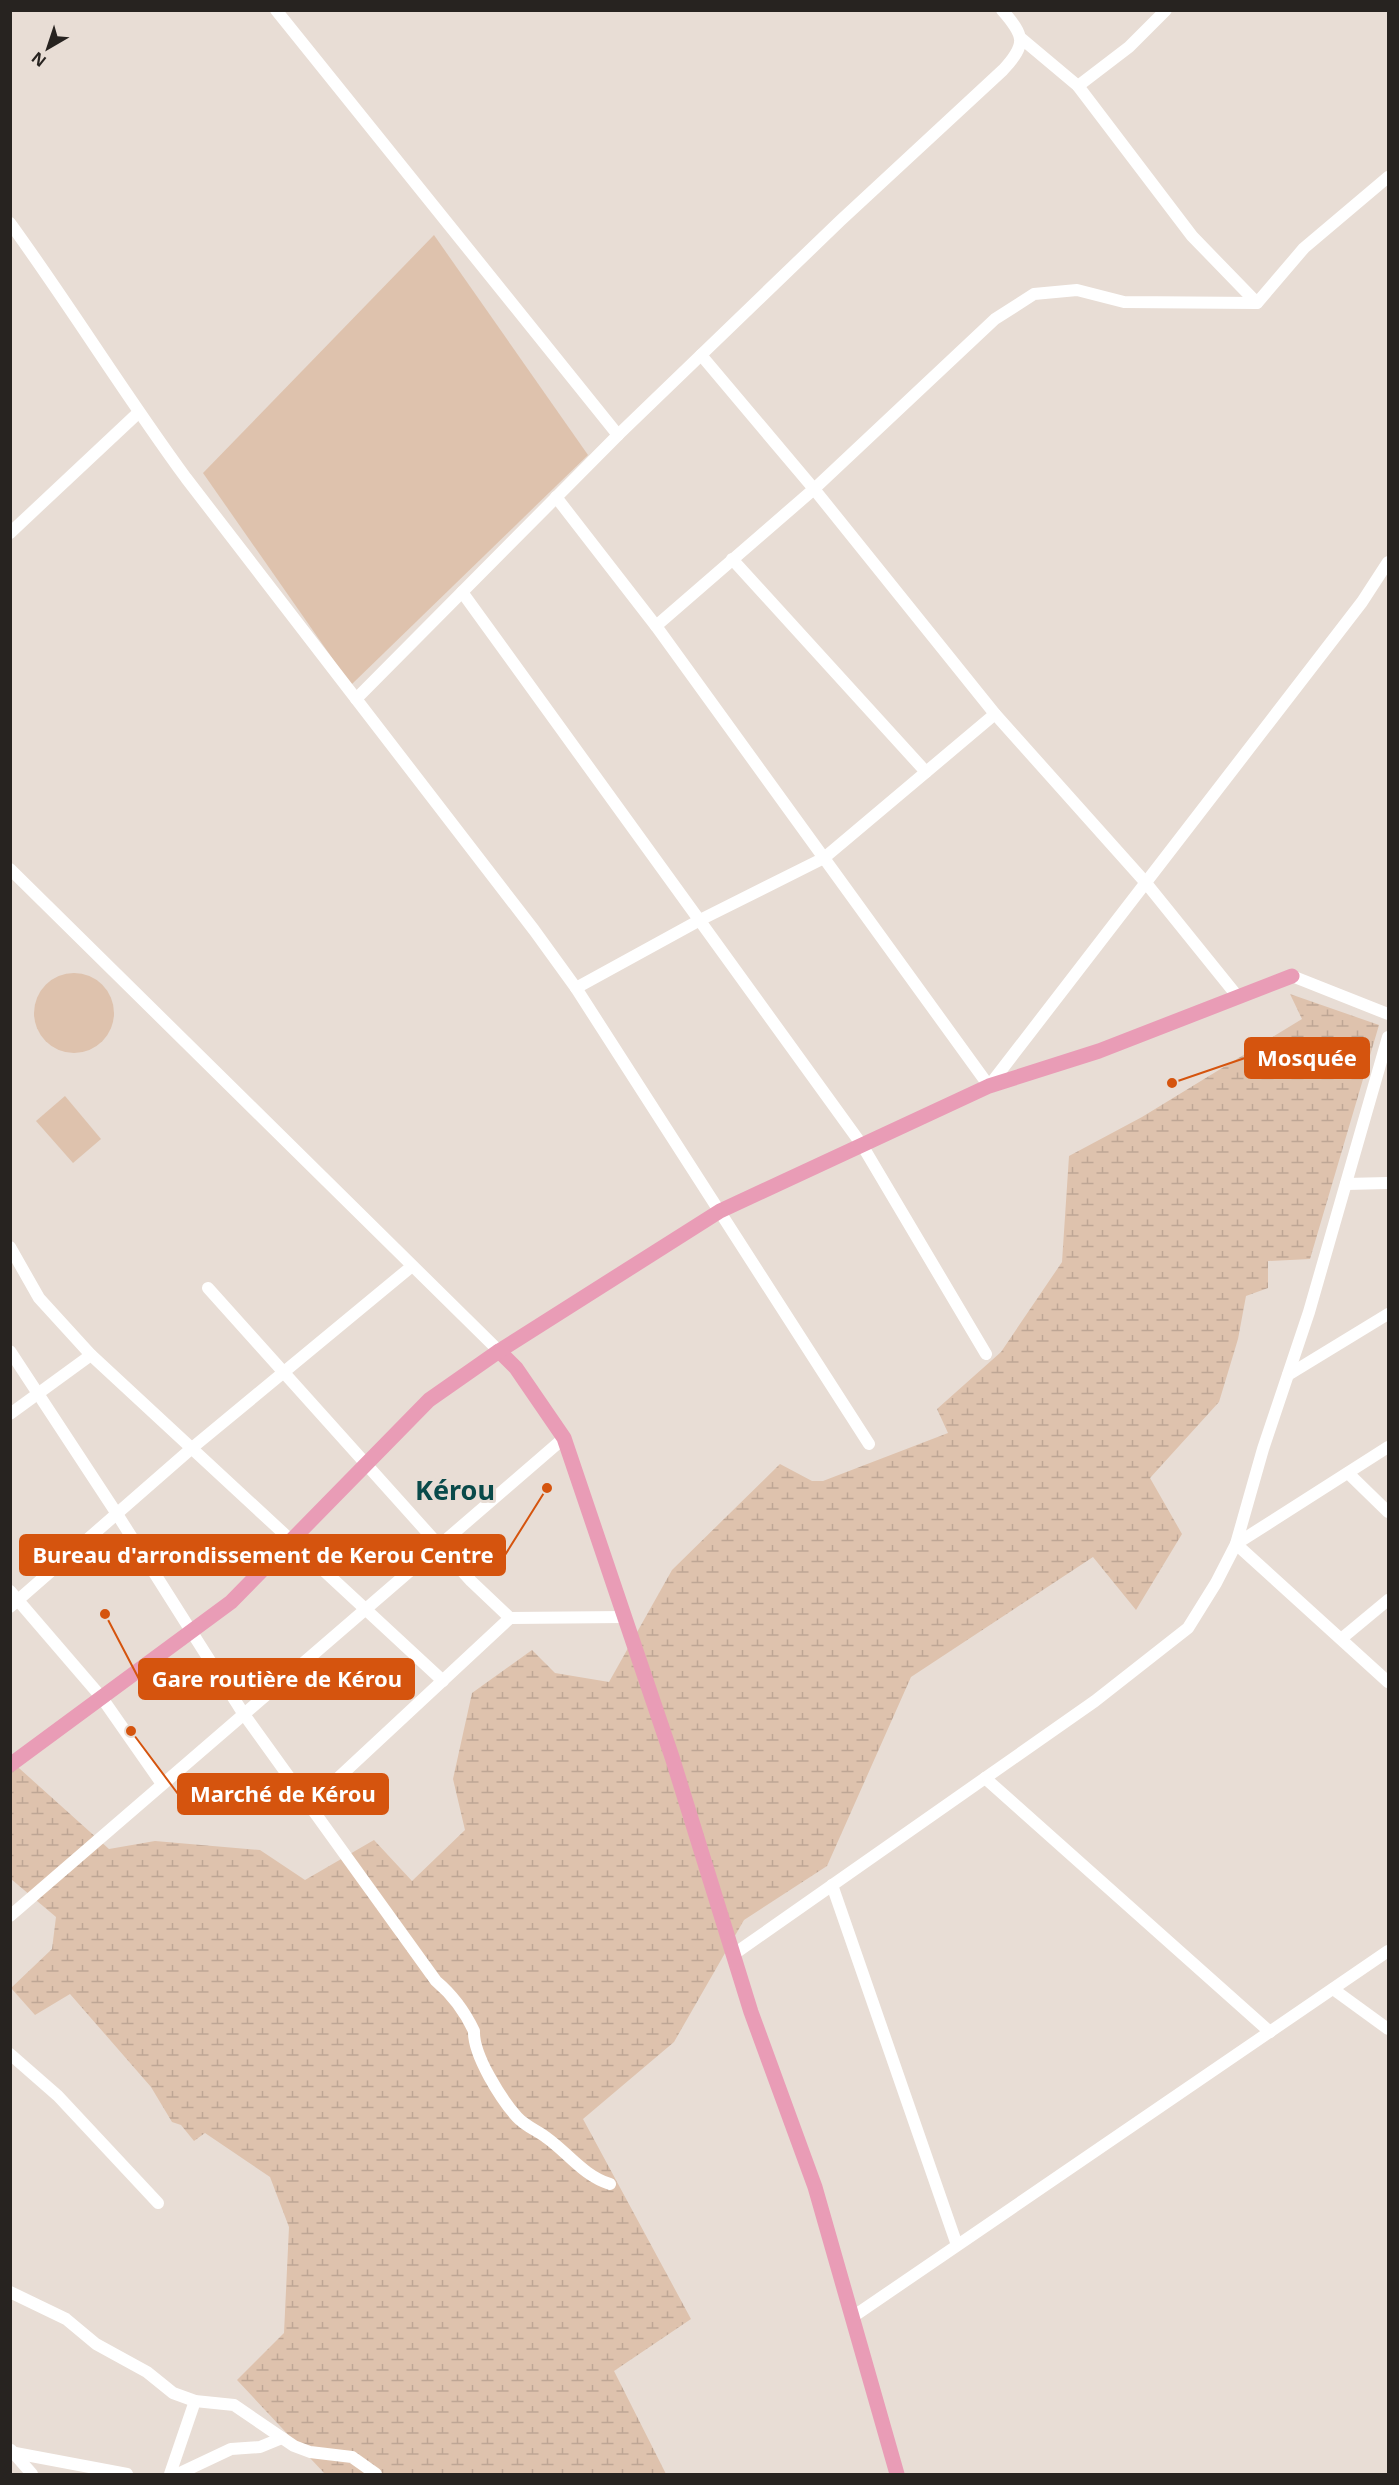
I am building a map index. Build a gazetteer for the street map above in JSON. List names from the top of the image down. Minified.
{"districts":["Kérou"],"places":["Mosquée","Bureau d'arrondissement de Kerou Centre","Gare routière de Kérou","Marché de Kérou"],"north":"bottom left"}
